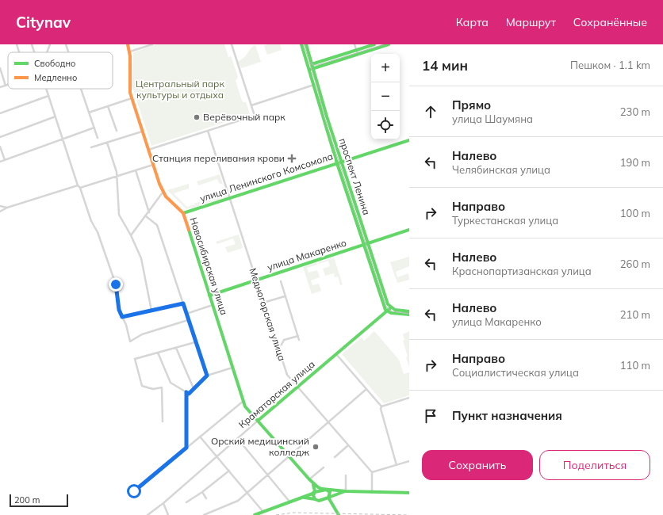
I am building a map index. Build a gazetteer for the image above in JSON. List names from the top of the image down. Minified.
{"streets":{"main road":["проспект Ленина","улица Ленинского Комсомола","улица Макаренко","Новосибирская улица","Краматорская улица"],"street":["Медногорская улица"]},"crossings":[["проспект Ленина","улица Ленинского Комсомола"],["проспект Ленина","улица Макаренко"],["проспект Ленина","Краматорская улица"],["улица Ленинского Комсомола","Новосибирская улица"],["улица Ленинского Комсомола","Медногорская улица"],["улица Макаренко","Новосибирская улица"],["улица Макаренко","Медногорская улица"],["Новосибирская улица","Краматорская улица"],["Медногорская улица","Краматорская улица"]],"parks":["Центральный парк культуры и отдыха"],"places":{"other":["Верёвочный парк","Орский медицинский колледж"],"health":["Станция переливания крови"]},"legend":["Свободно","Медленно"],"scale_bar":"200 m","page":{"header":"Citynav","nav":["Карта","Маршрут","Сохранённые"],"heading":["14 мин","Пешком · 1.1 km"],"map_buttons":["+","−"],"list":[["Прямо","улица Шаумяна","230 m"],["Налево","Челябинская улица","190 m"],["Направо","Туркестанская улица","100 m"],["Налево","Краснопартизанская улица","260 m"],["Налево","улица Макаренко","210 m"],["Направо","Социалистическая улица","110 m"],"Пункт назначения"],"buttons":["Сохранить","Поделиться"],"scale":"200 m"}}
